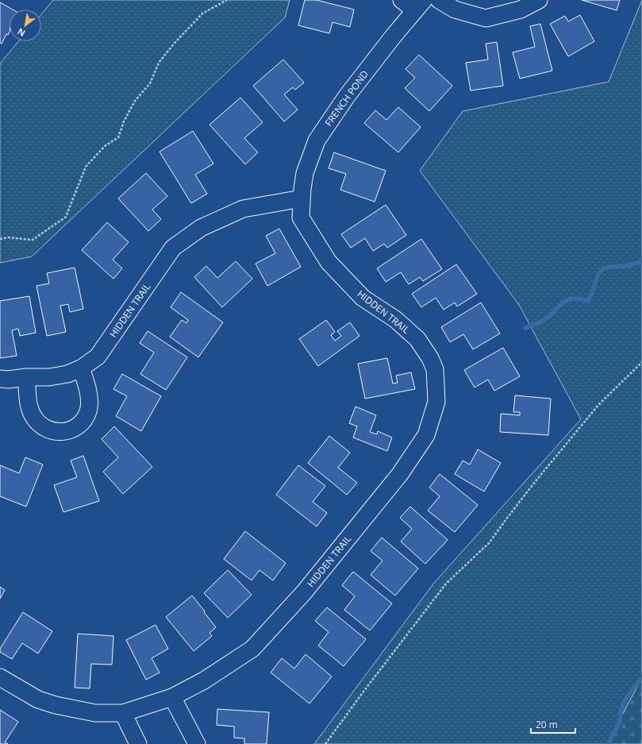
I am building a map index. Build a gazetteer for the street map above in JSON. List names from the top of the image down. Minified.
{"streets":{"street":["FRENCH POND","HIDDEN TRAIL"]},"crossings":[["FRENCH POND","HIDDEN TRAIL"]],"scale_bar":"20 m","north":"bottom left"}
